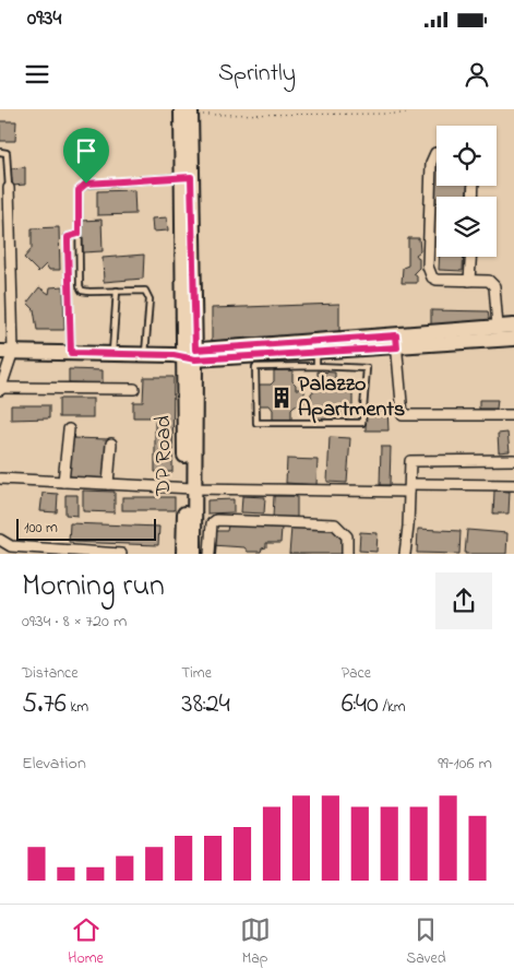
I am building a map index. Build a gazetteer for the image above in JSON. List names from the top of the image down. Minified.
{"streets":{"street":["DP Road"]},"places":{"building":["Palazzo Apartments"]},"scale_bar":"100 m","page":{"status":"09:34","header":"Sprintly","scale":"100 m","heading":["Morning run","09:34 · 8 × 720 m"],"stats":[["Distance","5.76 km"],["Time","38:24"],["Pace","6:40 /km"]],"chart":["Elevation","99–106 m"],"tabs":["Home","Map","Saved"]}}
